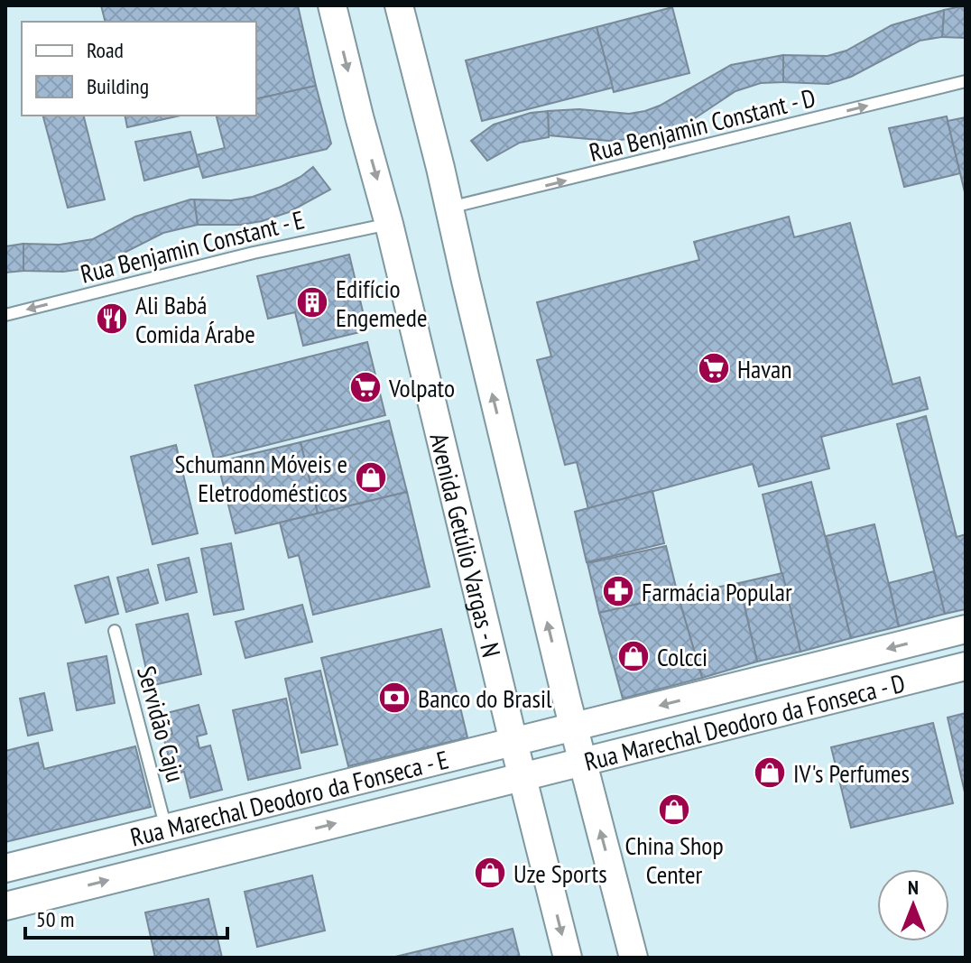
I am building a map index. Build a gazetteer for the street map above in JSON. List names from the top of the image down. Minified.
{"streets":{"street":["Avenida Getúlio Vargas - N","Rua Marechal Deodoro da Fonseca - D","Rua Marechal Deodoro da Fonseca - E"],"lane":["Rua Benjamin Constant - D","Rua Benjamin Constant - E","Servidão Caju"]},"crossings":[["Rua Benjamin Constant - E","Avenida Getúlio Vargas - N"],["Avenida Getúlio Vargas - N","Rua Marechal Deodoro da Fonseca - D"],["Avenida Getúlio Vargas - N","Rua Marechal Deodoro da Fonseca - E"],["Rua Marechal Deodoro da Fonseca - D","Rua Marechal Deodoro da Fonseca - E"],["Servidão Caju","Rua Marechal Deodoro da Fonseca - E"]],"one_way":["Rua Benjamin Constant - D","Rua Benjamin Constant - E"],"places":{"building":["Edifício Engemede"],"restaurant":["Ali Babá Comida Árabe"],"supermarket":["Havan","Volpato"],"shop":["Schumann Móveis e Eletrodomésticos","Colcci","IV's Perfumes","China Shop Center","Uze Sports"],"pharmacy":["Farmácia Popular"],"bank":["Banco do Brasil"]},"legend":["Road","Building"],"scale_bar":"50 m","north":"top"}
